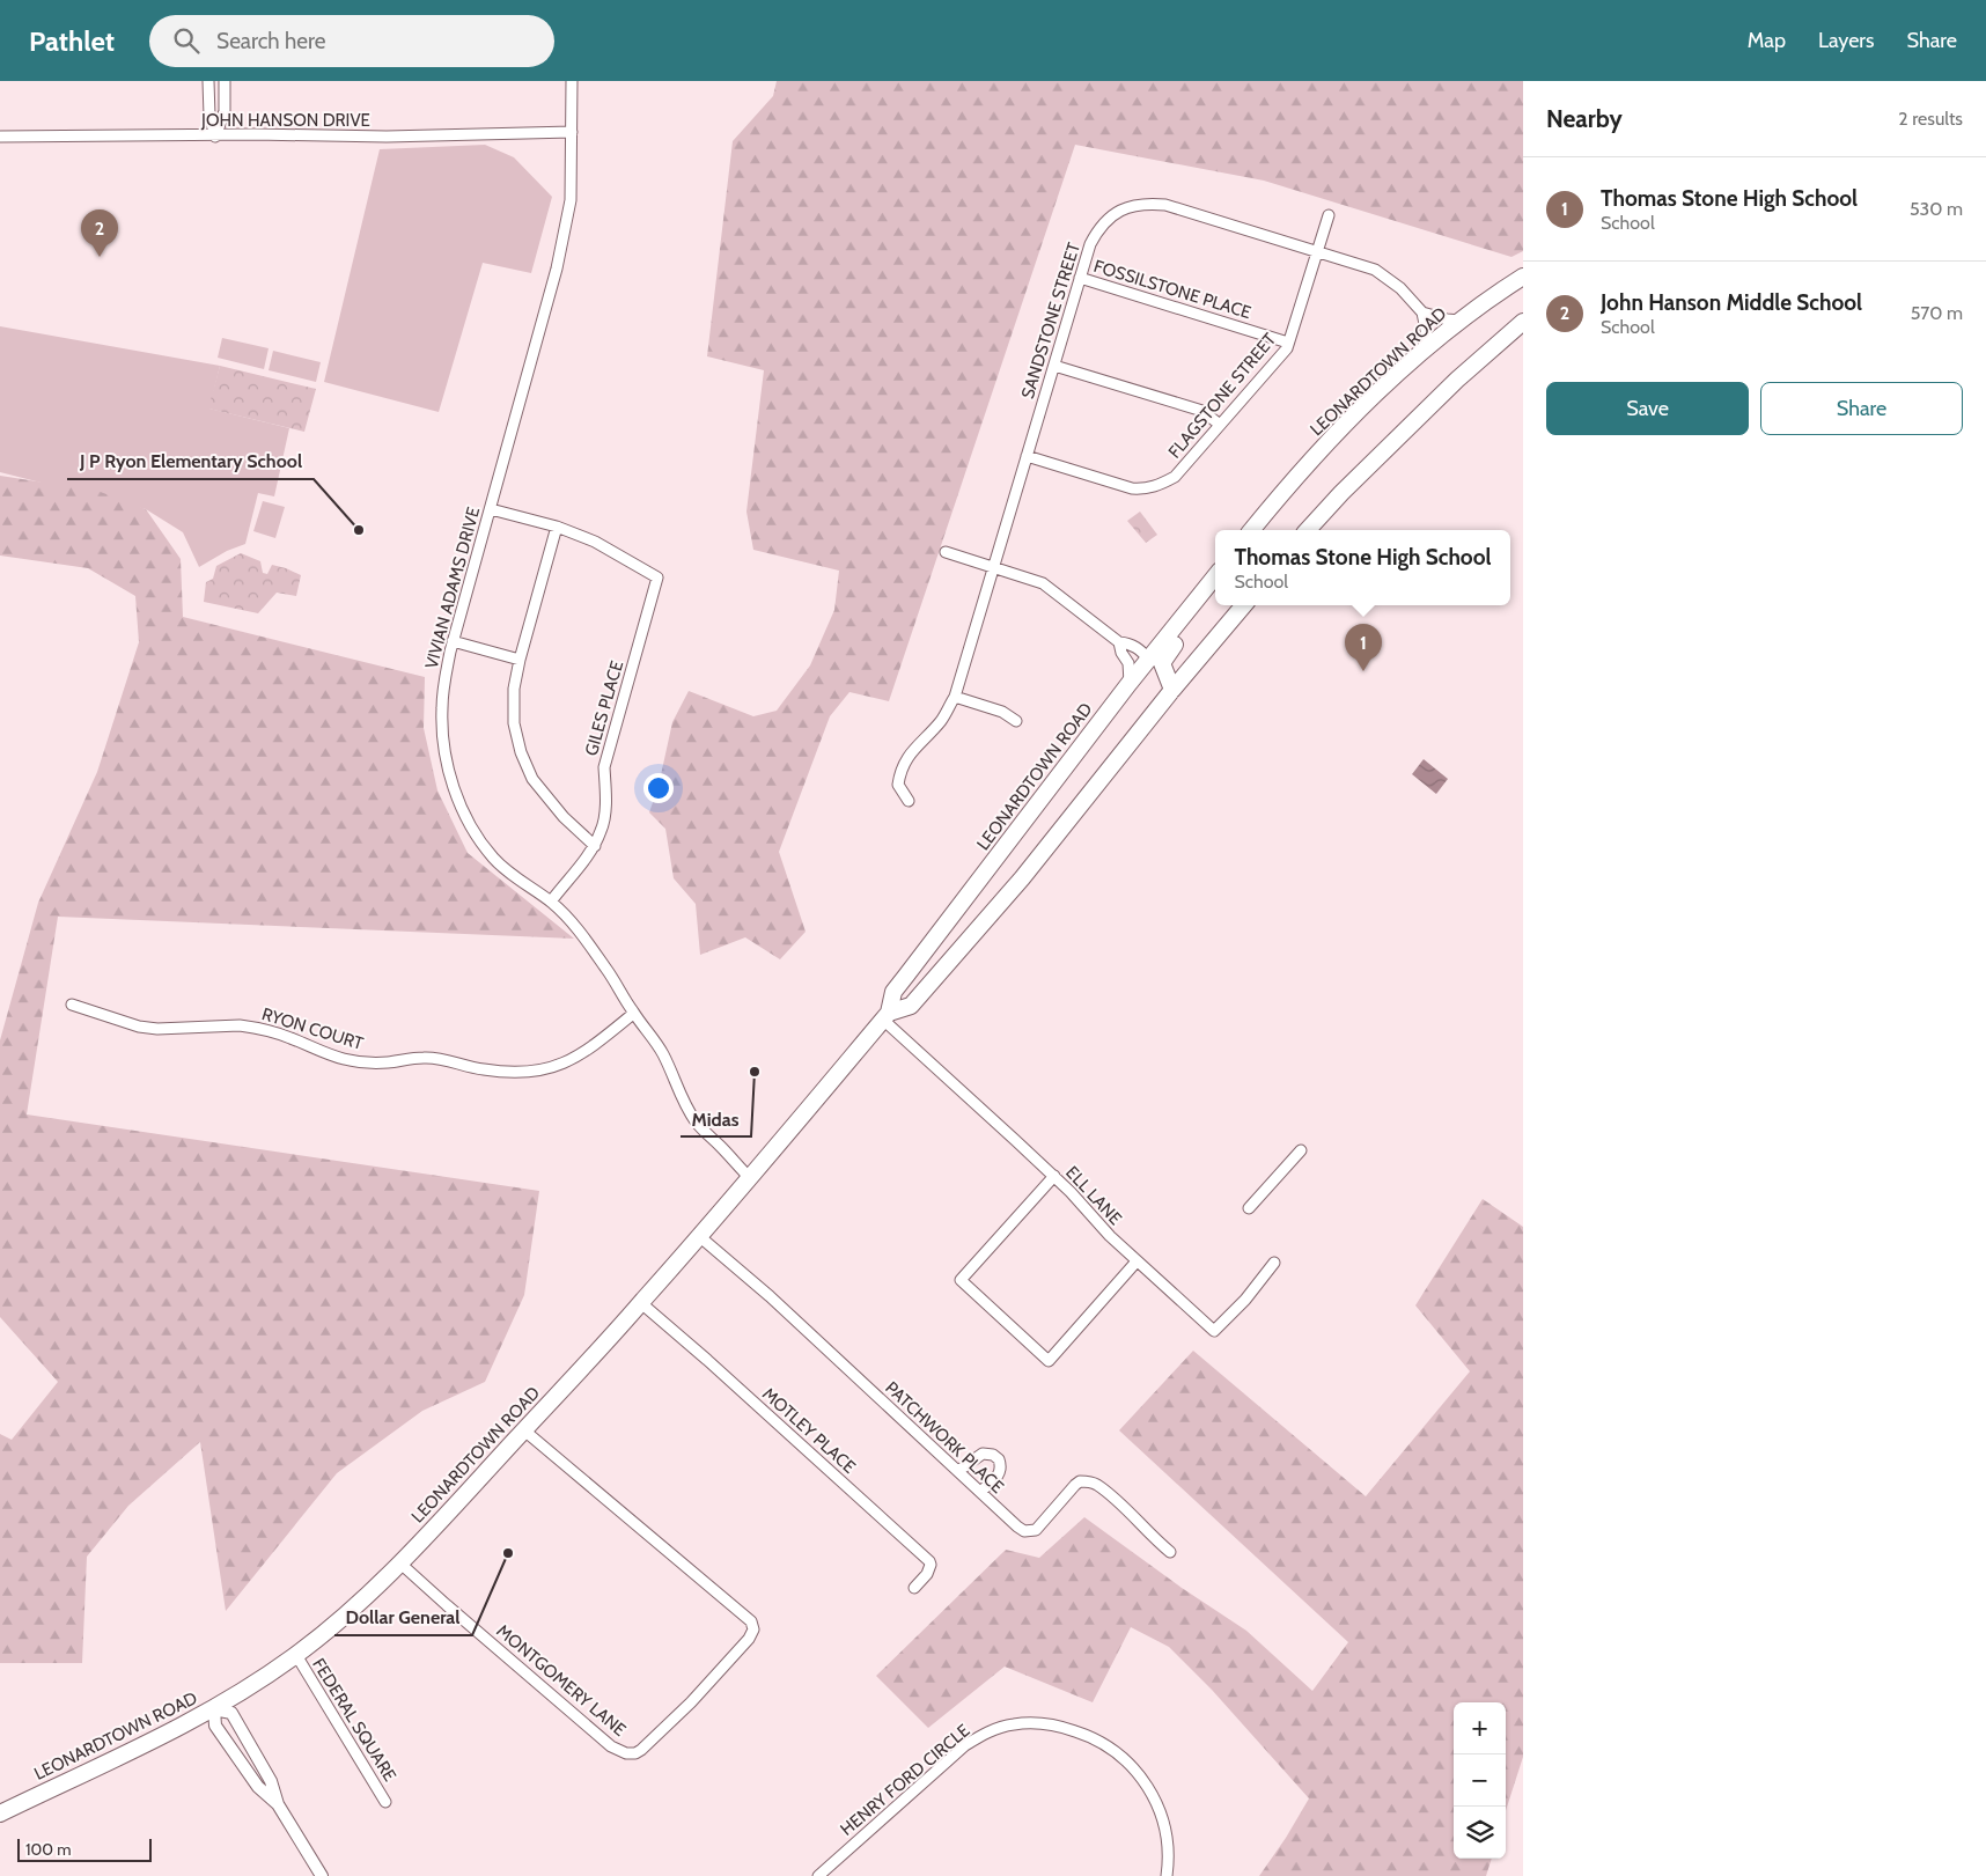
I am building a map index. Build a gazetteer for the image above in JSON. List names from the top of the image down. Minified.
{"streets":{"highway":["LEONARDTOWN ROAD"],"street":["JOHN HANSON DRIVE","FOSSILSTONE PLACE","SANDSTONE STREET","FLAGSTONE STREET","VIVIAN ADAMS DRIVE","GILES PLACE","RYON COURT","ELL LANE","MOTLEY PLACE","PATCHWORK PLACE","MONTGOMERY LANE","FEDERAL SQUARE","HENRY FORD CIRCLE"]},"crossings":[["JOHN HANSON DRIVE","VIVIAN ADAMS DRIVE"],["FOSSILSTONE PLACE","SANDSTONE STREET"],["FOSSILSTONE PLACE","FLAGSTONE STREET"],["SANDSTONE STREET","FLAGSTONE STREET"],["LEONARDTOWN ROAD","VIVIAN ADAMS DRIVE"],["LEONARDTOWN ROAD","ELL LANE"],["LEONARDTOWN ROAD","MOTLEY PLACE"],["LEONARDTOWN ROAD","PATCHWORK PLACE"],["LEONARDTOWN ROAD","MONTGOMERY LANE"],["LEONARDTOWN ROAD","FEDERAL SQUARE"],["VIVIAN ADAMS DRIVE","GILES PLACE"],["VIVIAN ADAMS DRIVE","RYON COURT"]],"places":["J P Ryon Elementary School","Midas","Dollar General"],"scale_bar":"100 m","page":{"header":"Pathlet","search":"Search here","nav":["Map","Layers","Share"],"heading":["Nearby","2 results"],"list":[{"mark":"1","name":"Thomas Stone High School","note":"School","value":"530 m"},{"mark":"2","name":"John Hanson Middle School","note":"School","value":"570 m"}],"pins":["2","1"],"buttons":["Save","Share"],"popup":["Thomas Stone High School","School"],"map_buttons":["+","−"],"scale":"100 m"}}
